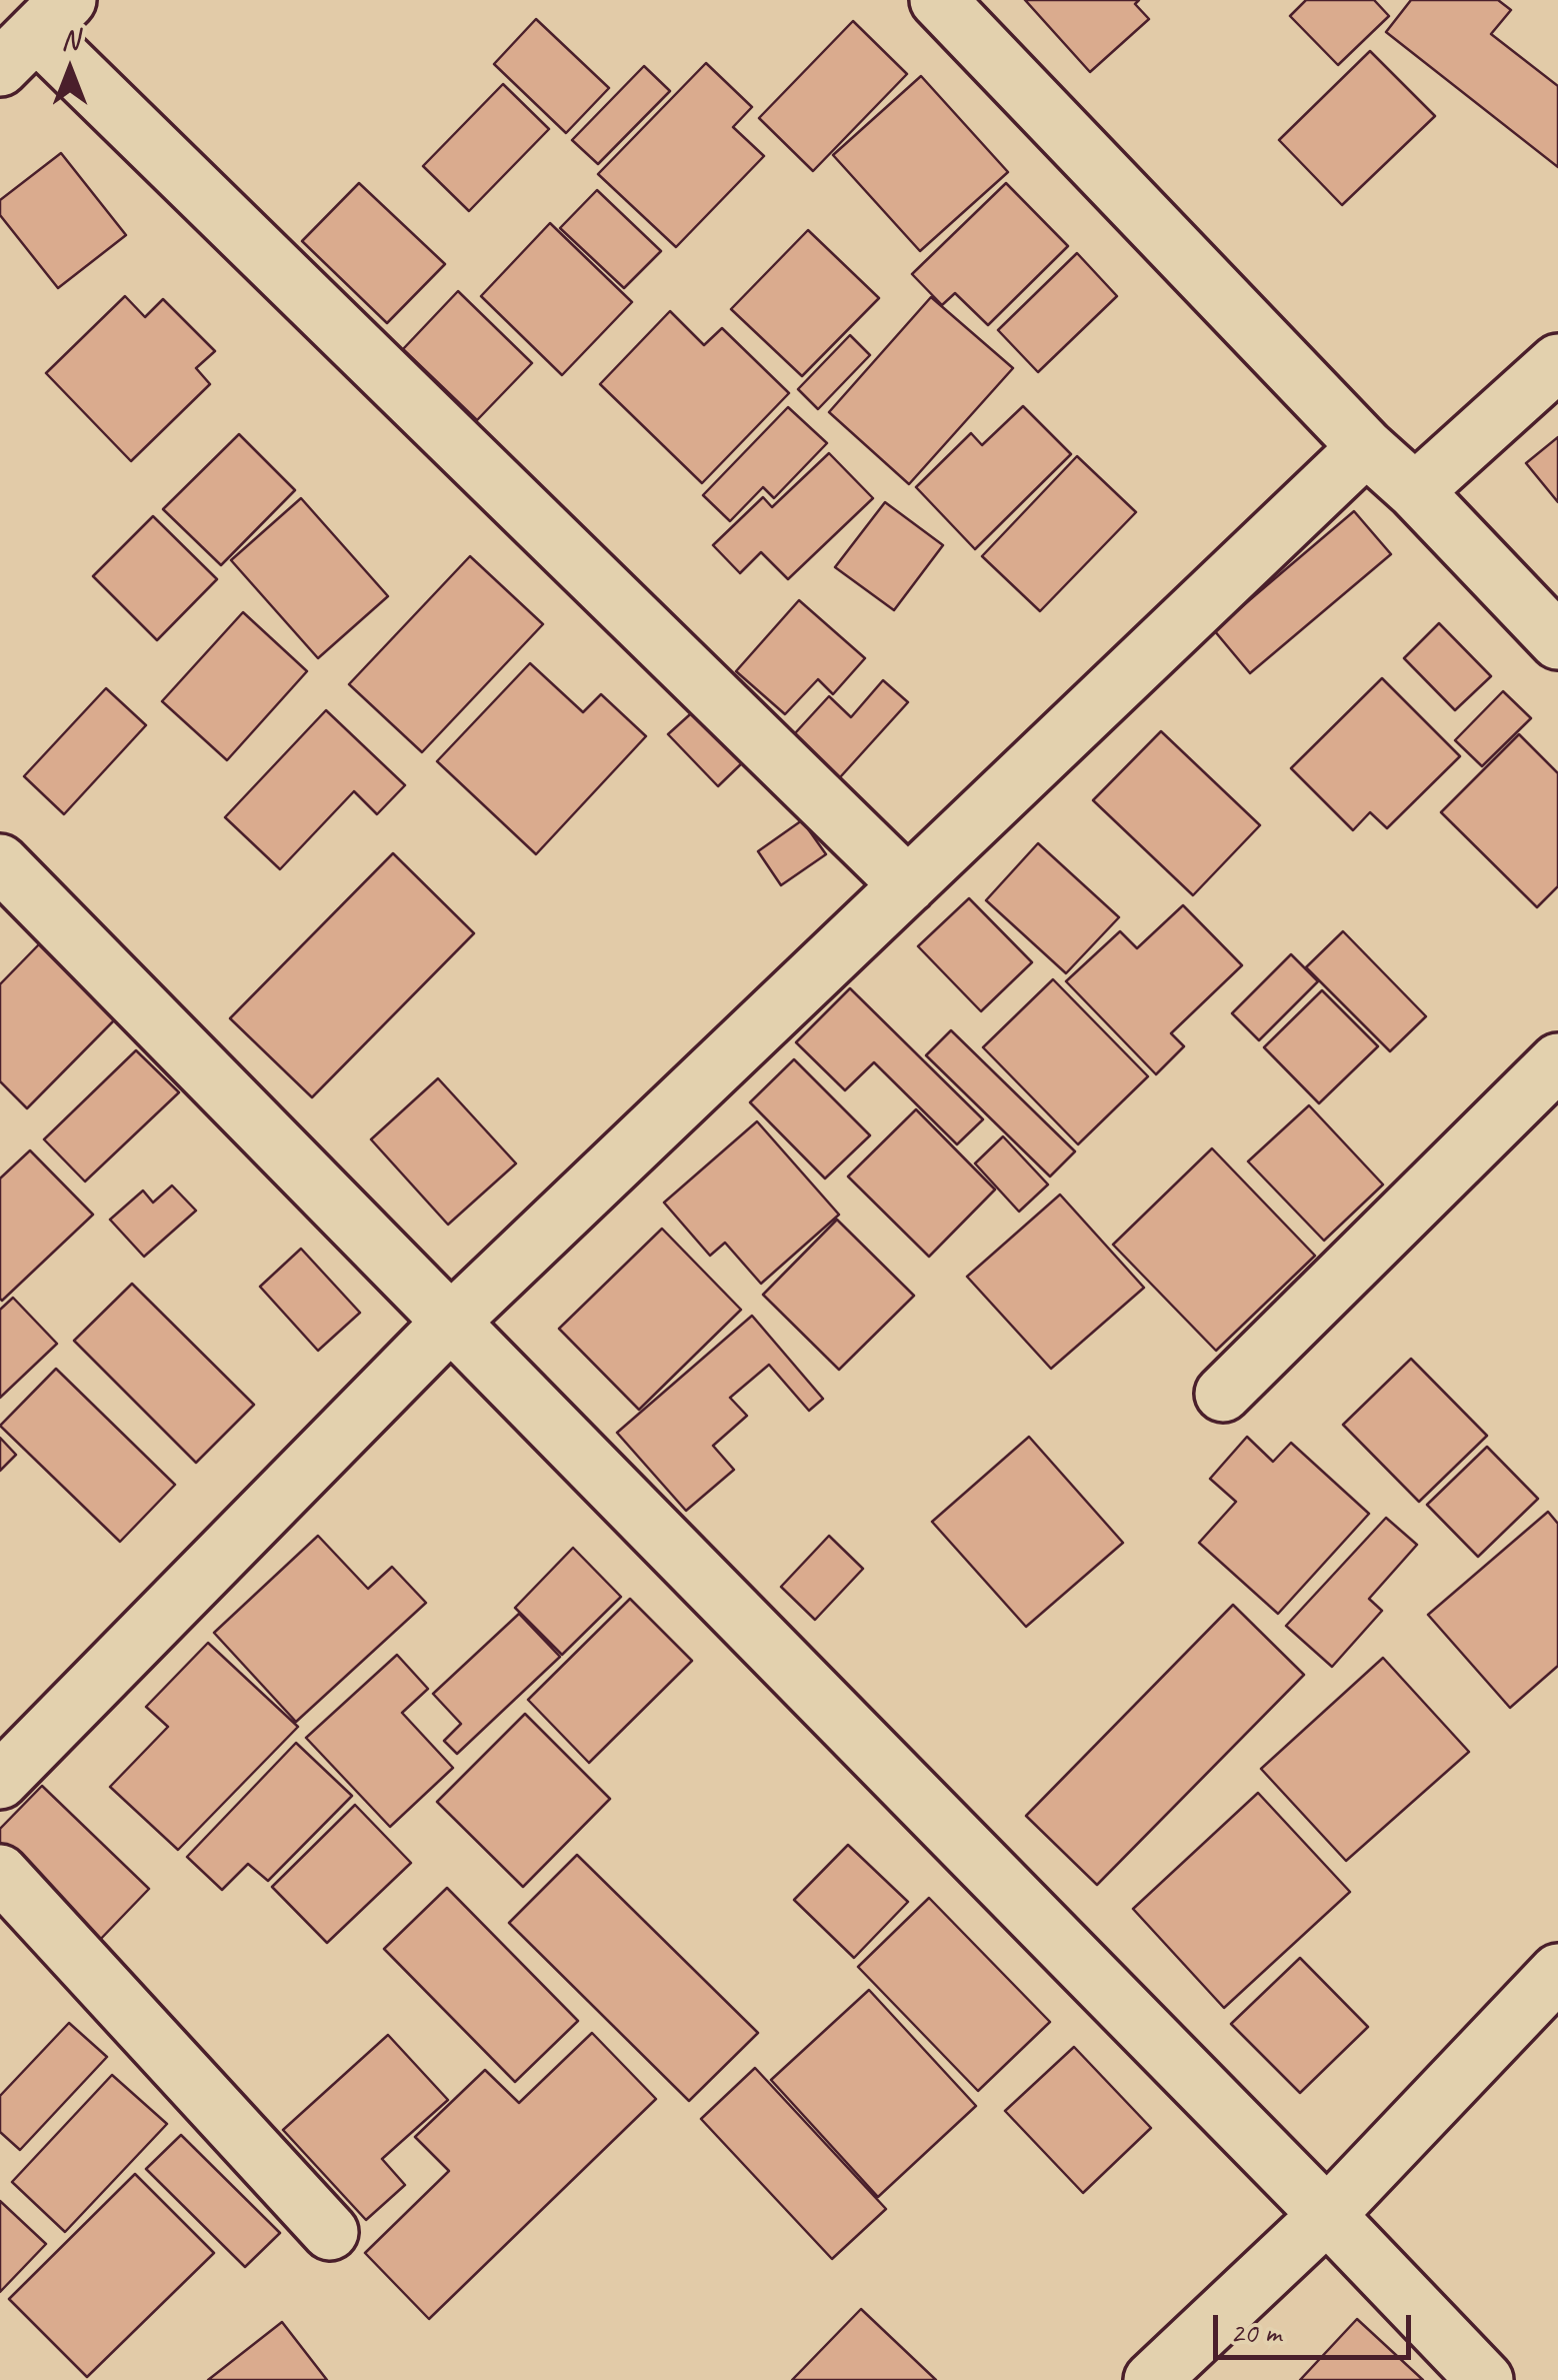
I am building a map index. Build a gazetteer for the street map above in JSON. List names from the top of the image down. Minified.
{"scale_bar":"20 m","north":"top"}
